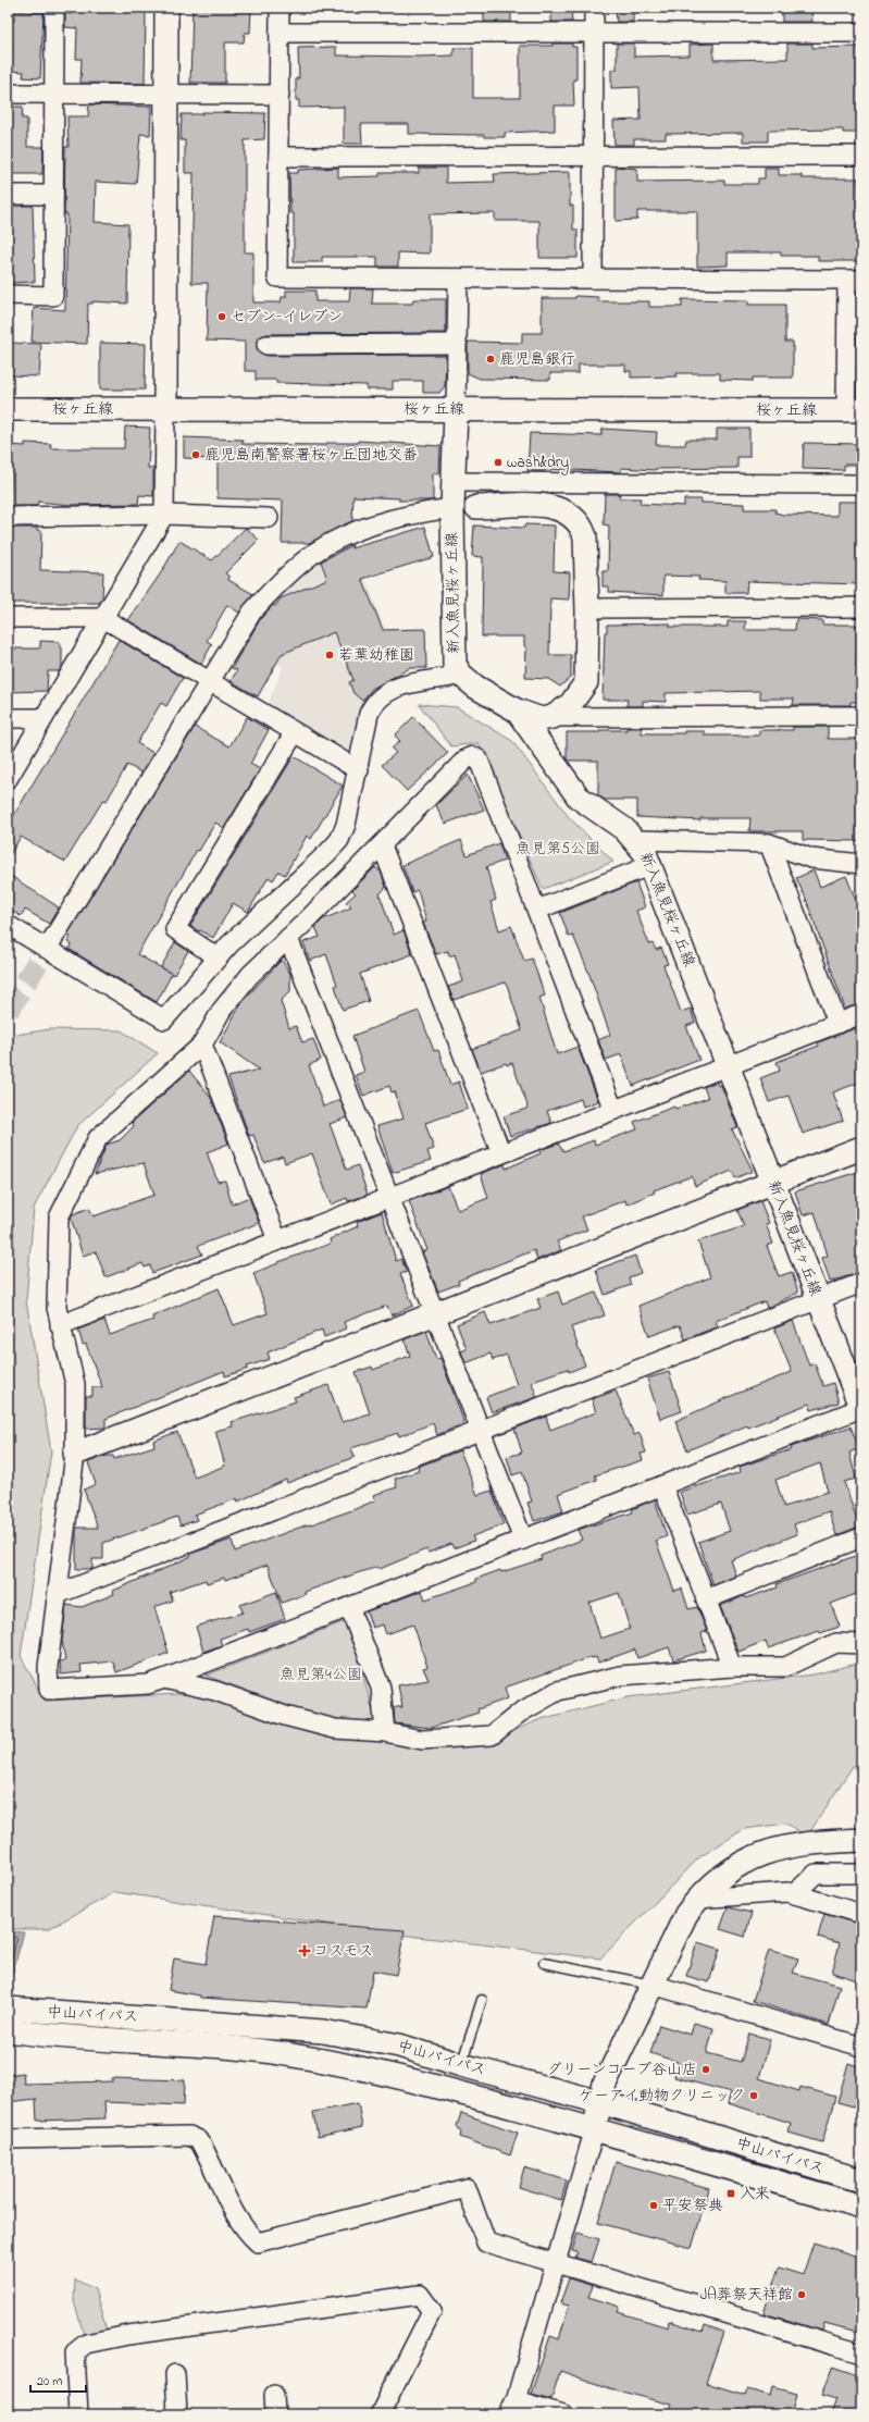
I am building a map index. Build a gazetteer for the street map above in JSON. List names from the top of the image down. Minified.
{"streets":{"street":["桜ヶ丘線","新入魚見桜ヶ丘線","中山バイパス"]},"crossings":[["桜ヶ丘線","新入魚見桜ヶ丘線"]],"parks":["魚見第5公園","魚見第4公園"],"places":{"other":["セブン-イレブン","鹿児島銀行","鹿児島南警察署桜ヶ丘団地交番","wash&dry","若葉幼稚園","グリーンコープ谷山店","ケーアイ動物クリニック","平安祭典","JA葬祭天祥館"],"health":["コスモス"],"transit":["入来"]},"scale_bar":"20 m"}
